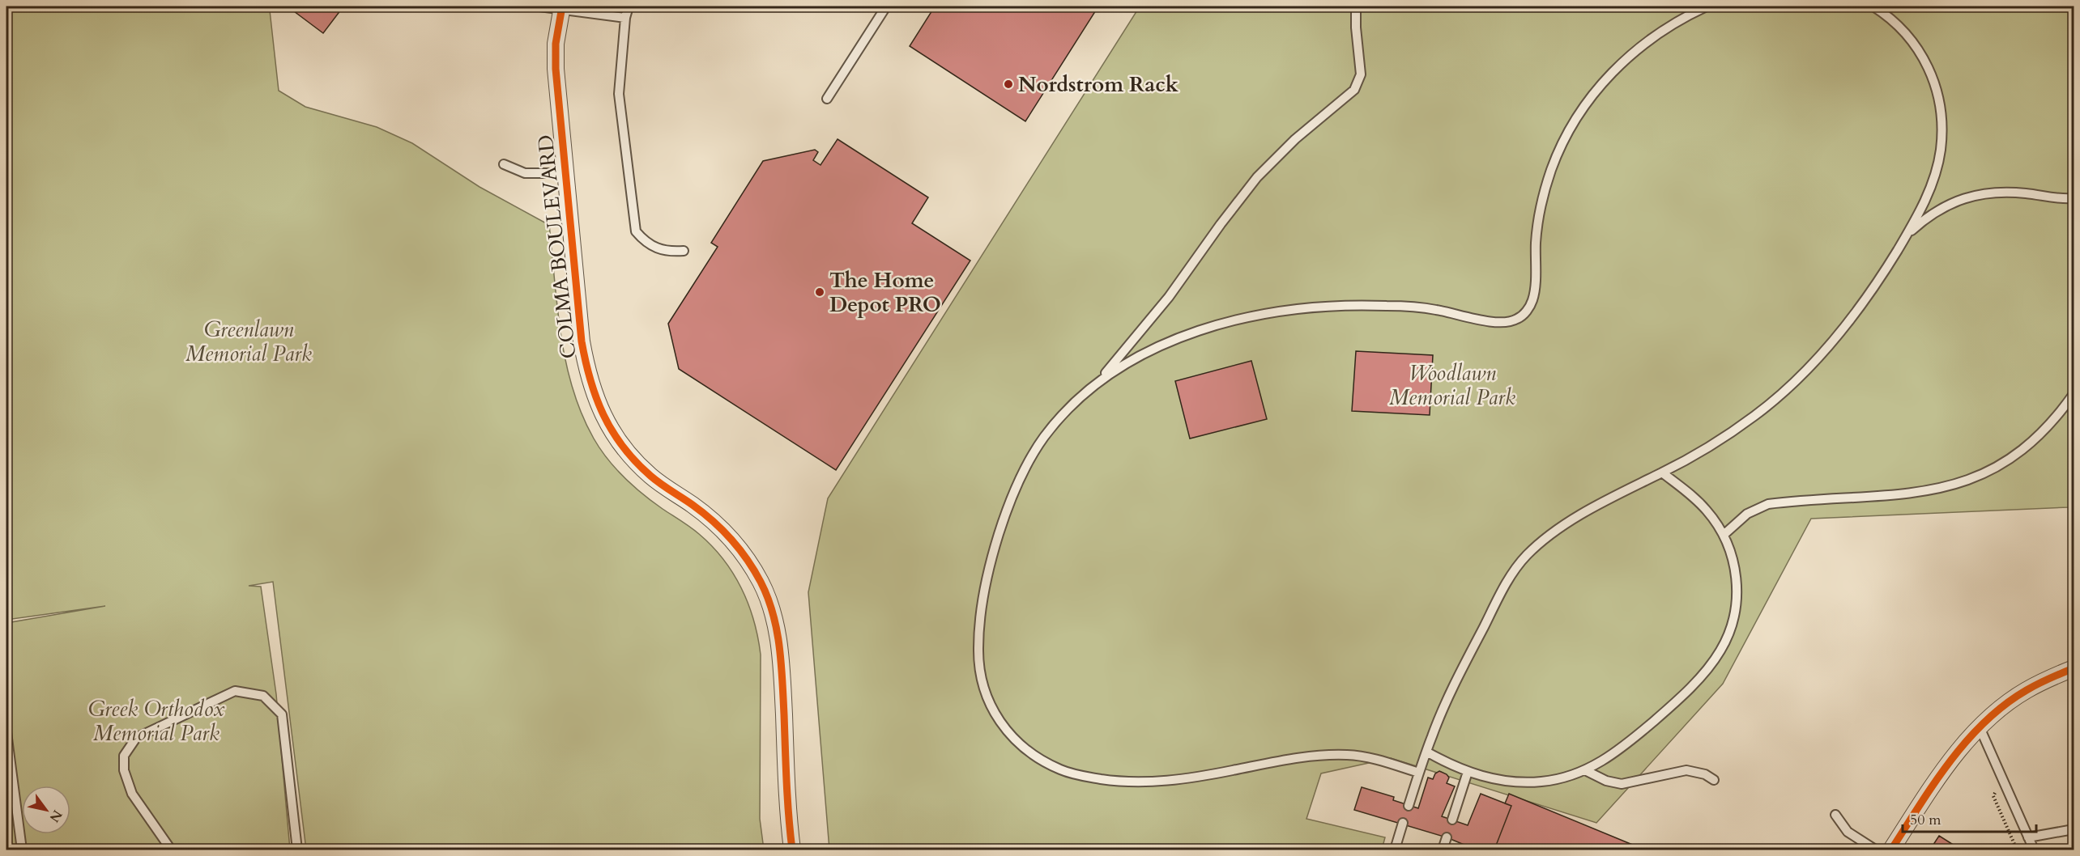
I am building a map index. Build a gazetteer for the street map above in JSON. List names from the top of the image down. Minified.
{"streets":{"street":["COLMA BOULEVARD"]},"parks":["Greenlawn Memorial Park","Woodlawn Memorial Park","Greek Orthodox Memorial Park"],"places":["Nordstrom Rack","The Home Depot PRO"],"scale_bar":"50 m","north":"bottom right"}
